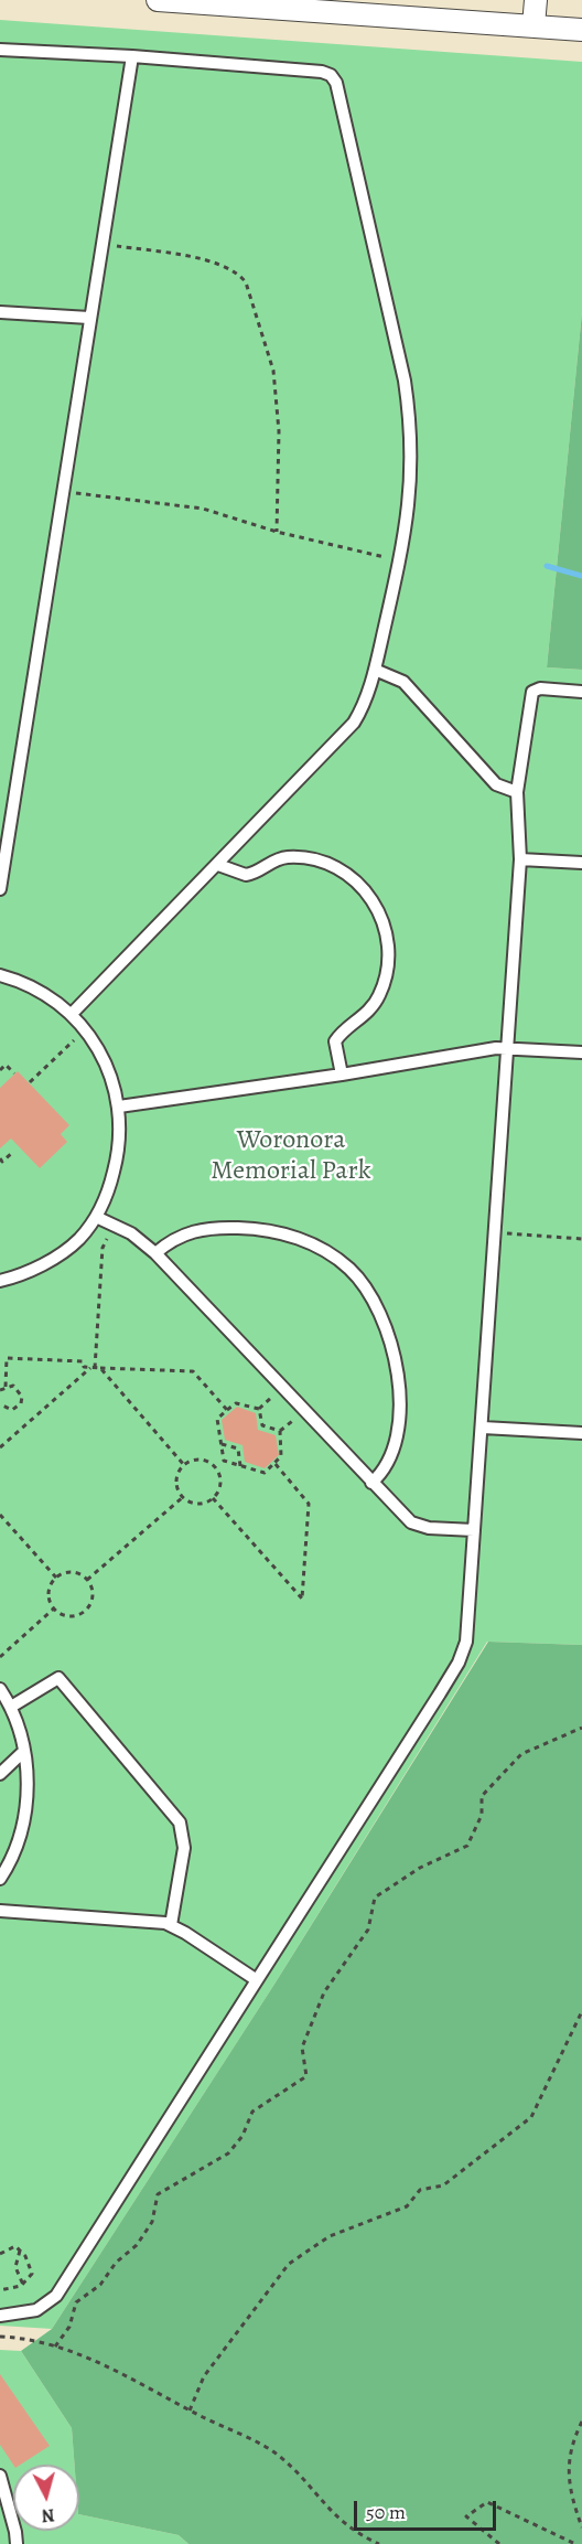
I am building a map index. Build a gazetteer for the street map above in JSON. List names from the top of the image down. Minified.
{"parks":["Woronora Memorial Park"],"scale_bar":"50 m","north":"bottom"}
